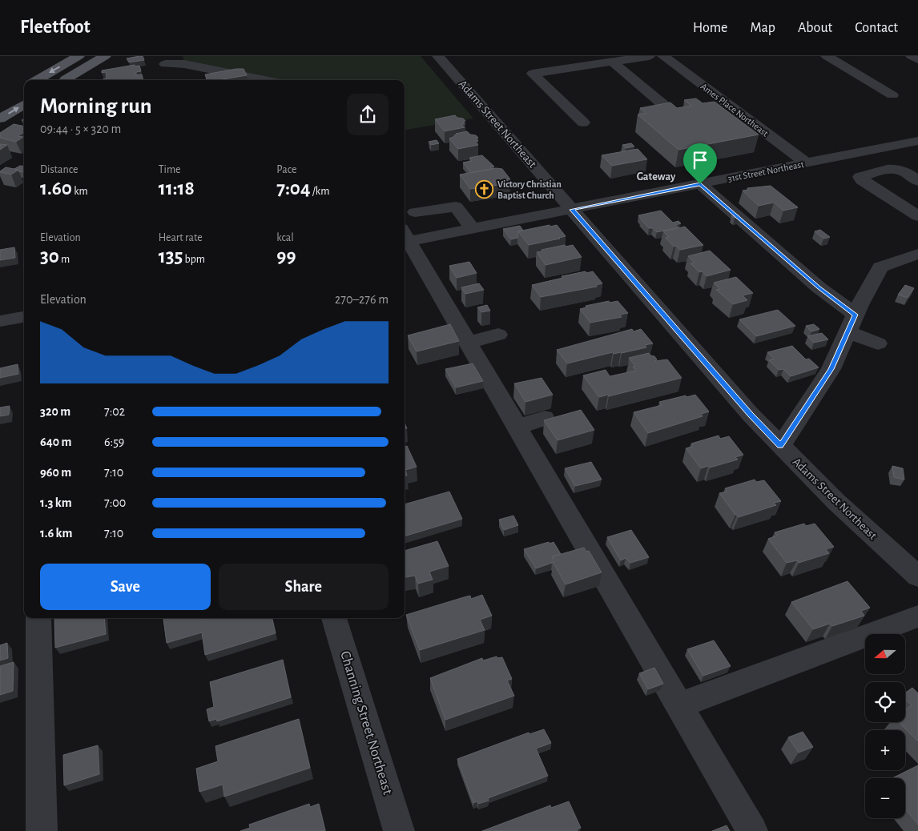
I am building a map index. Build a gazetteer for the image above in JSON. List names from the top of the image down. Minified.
{"streets":{"street":["Ames Place Northeast","Adams Street Northeast","31st Street Northeast","Channing Street Northeast"]},"crossings":[["Ames Place Northeast","31st Street Northeast"],["Adams Street Northeast","31st Street Northeast"]],"districts":["Gateway"],"places":{"church":["Victory Christian Baptist Church"]},"north":"left","page":{"header":"Fleetfoot","nav":["Home","Map","About","Contact"],"heading":["Morning run","09:44 · 5 × 320 m"],"stats":[["Distance","1.60 km"],["Time","11:18"],["Pace","7:04 /km"],["Elevation","30 m"],["Heart rate","135 bpm"],["kcal","99"]],"chart":["Elevation","270–276 m"],"list":[{"name":"320 m","note":"7:02"},{"name":"640 m","note":"6:59"},{"name":"960 m","note":"7:10"},{"name":"1.3 km","note":"7:00"},{"name":"1.6 km","note":"7:10"}],"buttons":["Save","Share"],"map_buttons":["+","−"]}}
